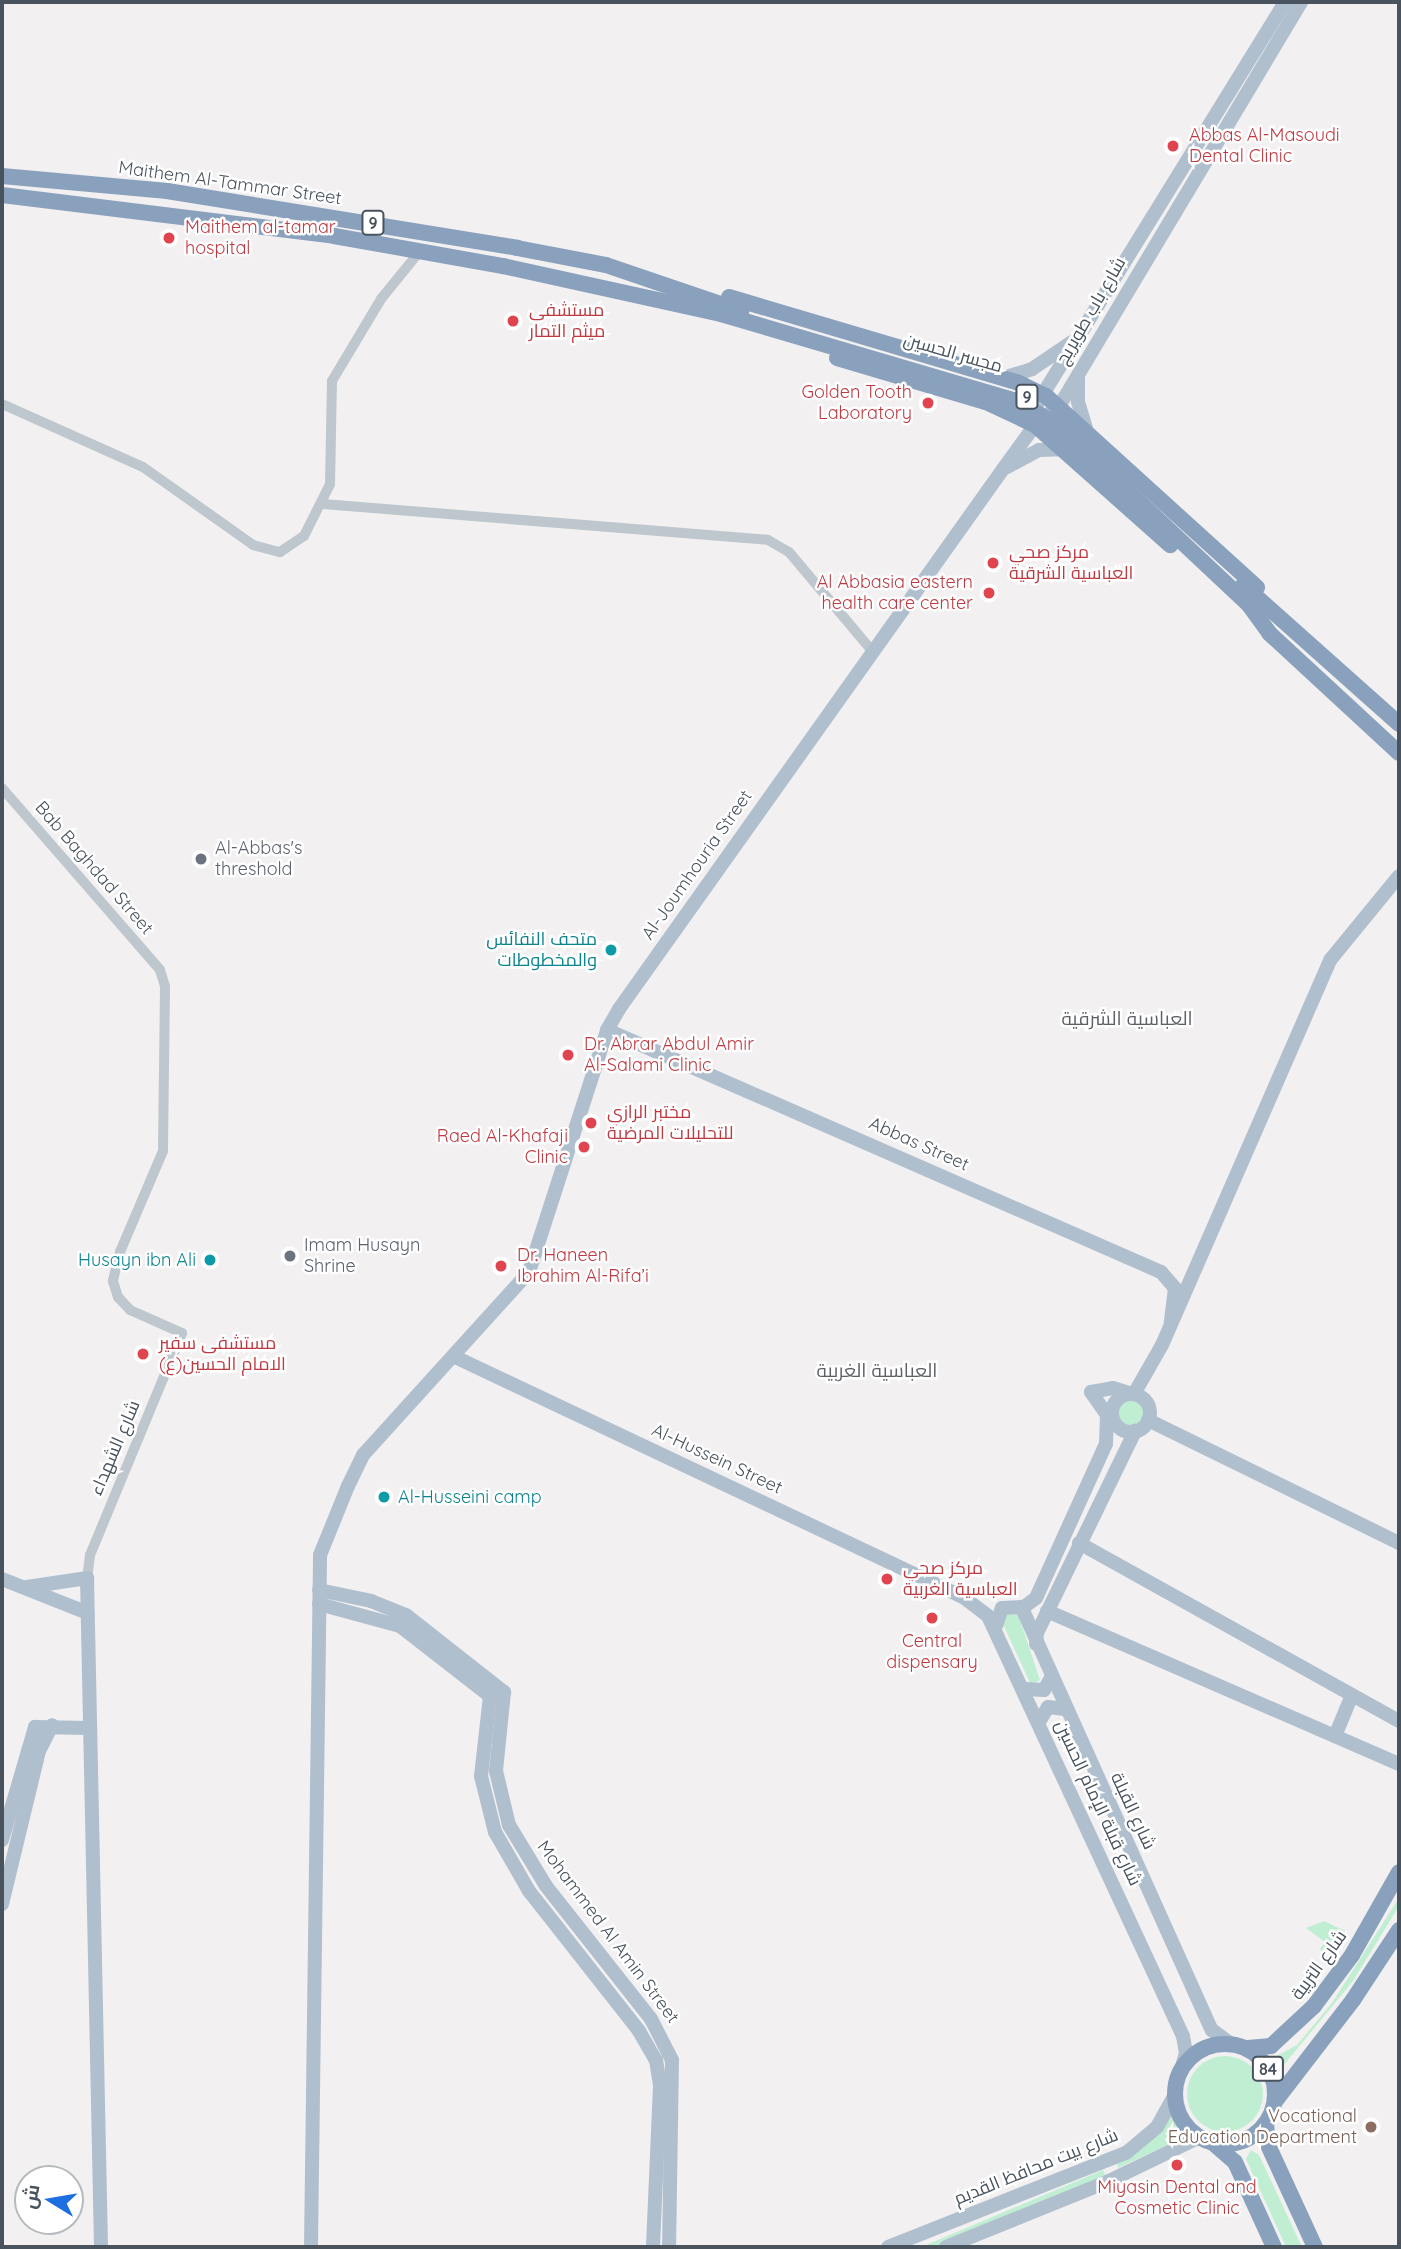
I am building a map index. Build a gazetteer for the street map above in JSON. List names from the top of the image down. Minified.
{"streets":{"highway":["Maithem Al-Tammar Street","9","مجسر الحسين","شارع التربية","84"],"main road":["شارع باب طويريج","Al-Joumhouria Street","Abbas Street","Al-Hussein Street","شارع قبلة الإمام الحسين","شارع القبلة","Mohammed Al Amin Street","شارع بيت محافظ القديم"],"street":["Bab Baghdad Street","شارع الشهداء"]},"crossings":[["Maithem Al-Tammar Street","9"],["Maithem Al-Tammar Street","مجسر الحسين"],["9","مجسر الحسين"],["شارع باب طويريج","Al-Joumhouria Street"],["Al-Joumhouria Street","Abbas Street"],["Al-Joumhouria Street","Al-Hussein Street"],["Al-Joumhouria Street","Mohammed Al Amin Street"],["Bab Baghdad Street","شارع الشهداء"],["Al-Hussein Street","شارع قبلة الإمام الحسين"],["شارع قبلة الإمام الحسين","شارع القبلة"],["شارع قبلة الإمام الحسين","شارع التربية"],["شارع قبلة الإمام الحسين","84"],["شارع قبلة الإمام الحسين","شارع بيت محافظ القديم"],["شارع القبلة","شارع التربية"],["شارع القبلة","84"],["شارع القبلة","شارع بيت محافظ القديم"],["شارع التربية","84"],["شارع التربية","شارع بيت محافظ القديم"],["84","شارع بيت محافظ القديم"]],"districts":["العباسية الشرقية","العباسية الغربية"],"places":["Abbas Al-Masoudi Dental Clinic","Maithem al-tamar hospital","مستشفى ميثم التمار","Golden Tooth Laboratory","مركز صحي العباسية الشرقية","Al Abbasia eastern health care center","Al-Abbas's threshold","متحف النفائس والمخطوطات","Dr. Abrar Abdul Amir Al-Salami Clinic","مختبر الرازي للتحليلات المرضية","Raed Al-Khafaji Clinic","Imam Husayn Shrine","Husayn ibn Ali","Dr. Haneen Ibrahim Al-Rifa’i","مستشفى سفير الامام الحسين(ع)","Al-Husseini camp","مركز صحي العباسية الغربية","Central dispensary","Vocational Education Department","Miyasin Dental and Cosmetic Clinic"],"north":"left"}
